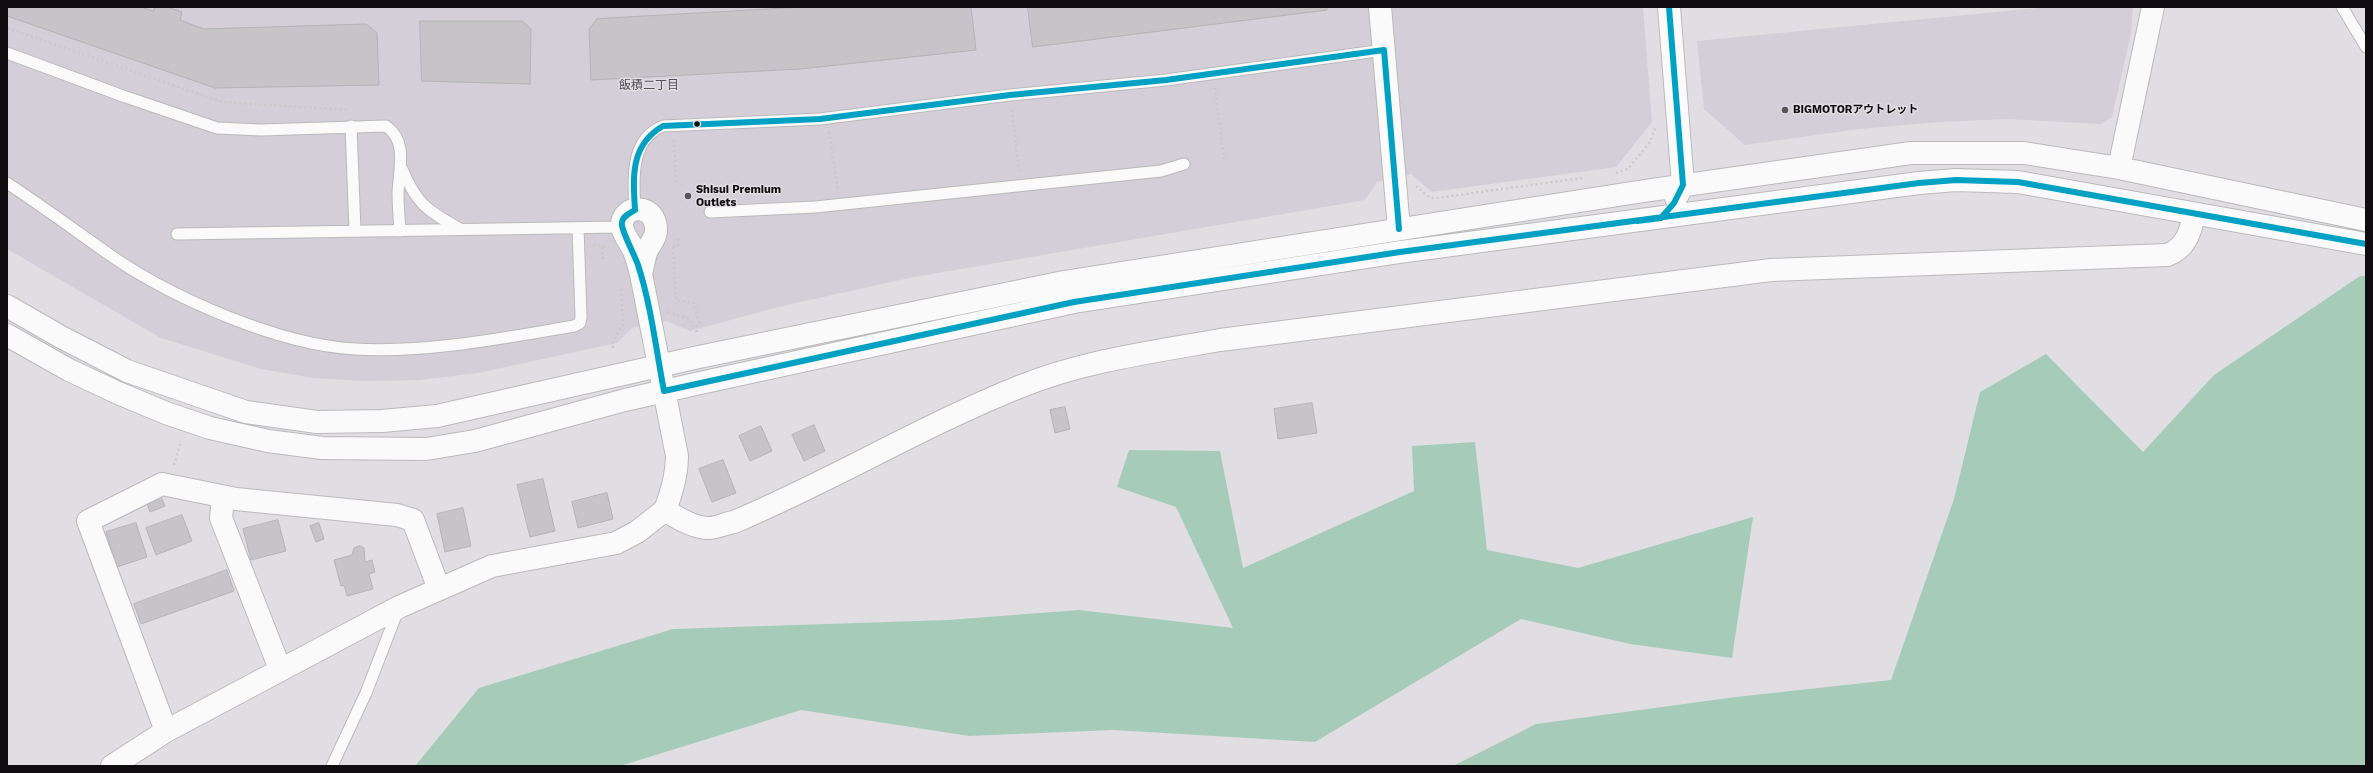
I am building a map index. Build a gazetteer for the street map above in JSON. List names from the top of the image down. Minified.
{"districts":["飯積二丁目"],"places":["BIGMOTORアウトレット","Shisui Premium Outlets"]}
